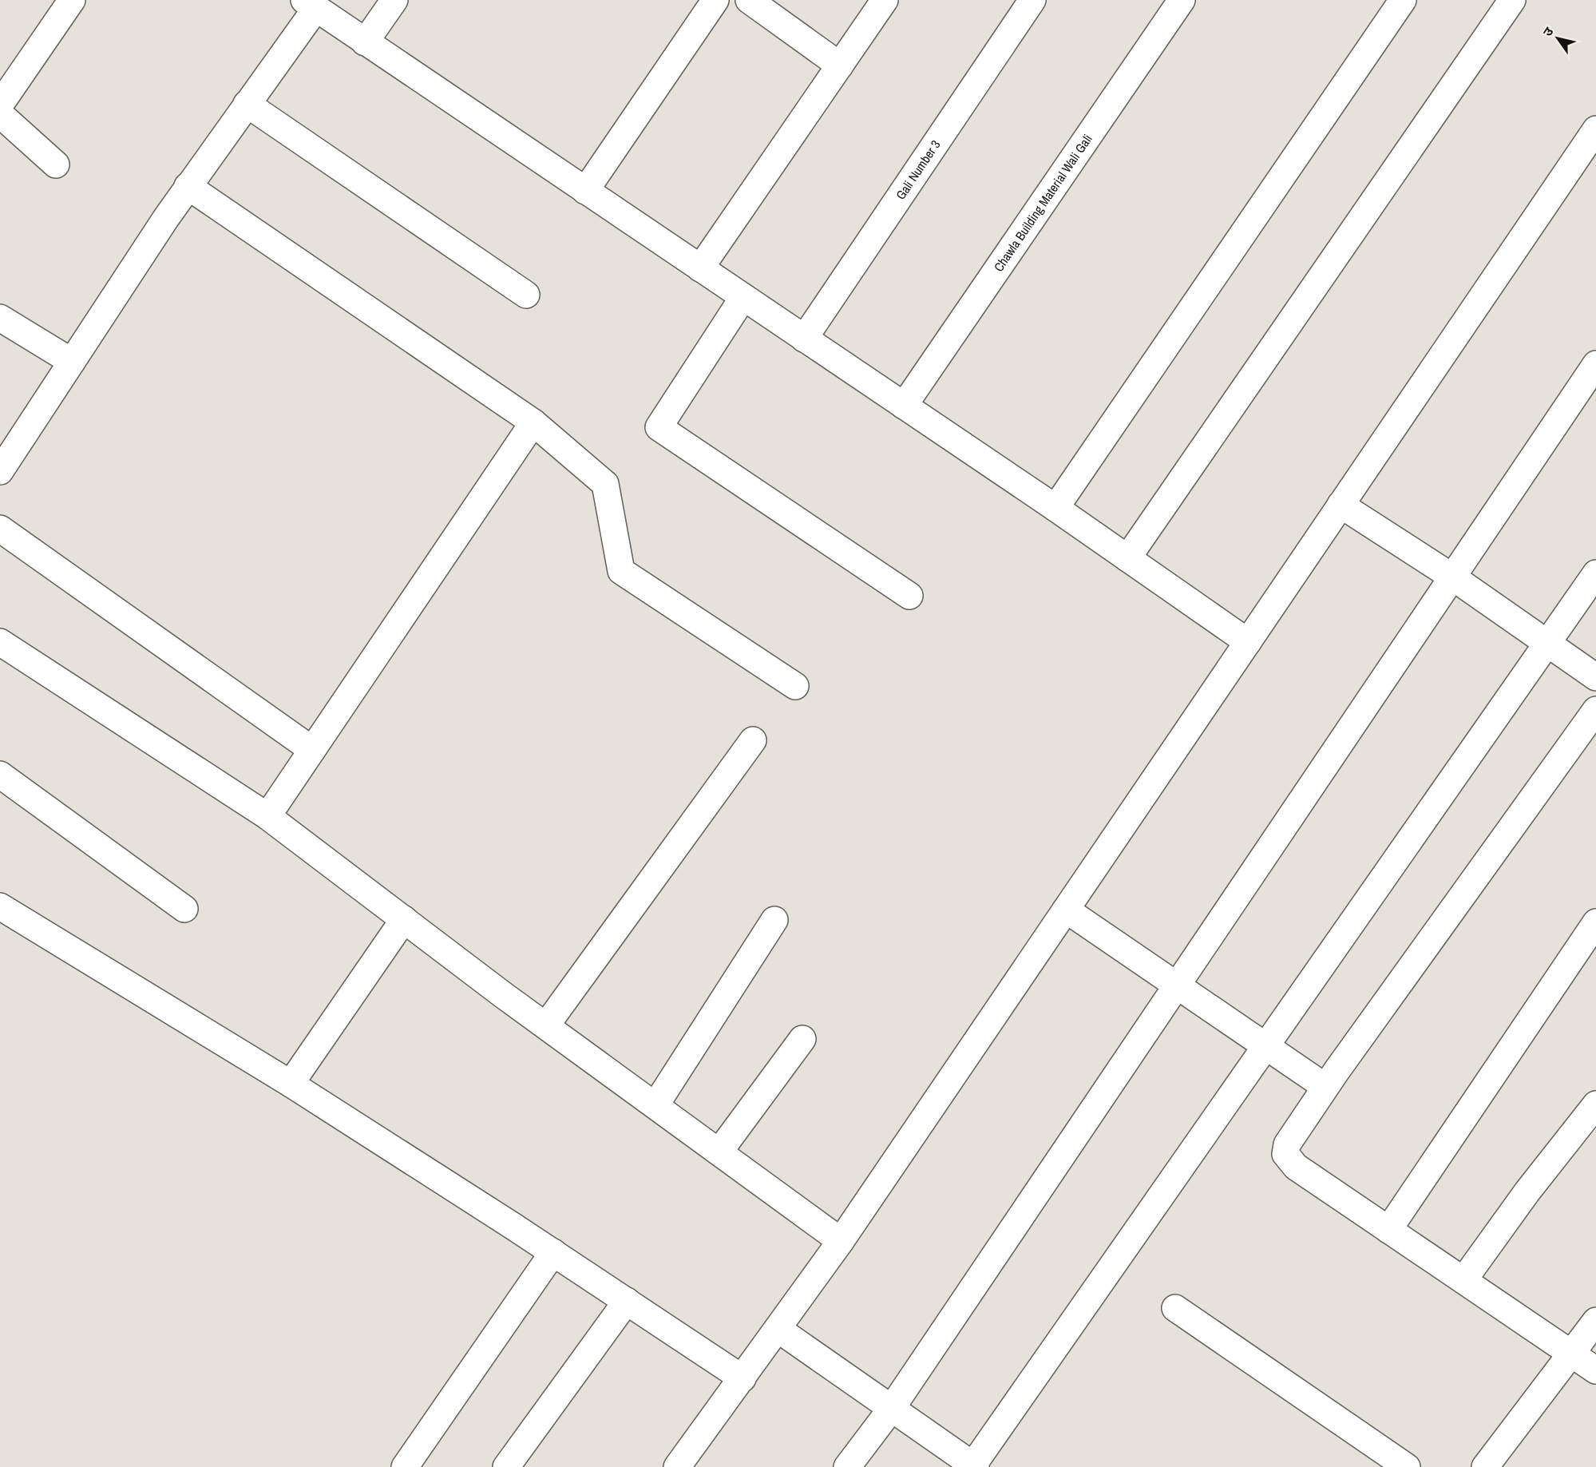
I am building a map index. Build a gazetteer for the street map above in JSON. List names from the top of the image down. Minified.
{"streets":{"street":["Gali Number 3","Chawla Building Material Wali Gali"]},"north":"top left"}
